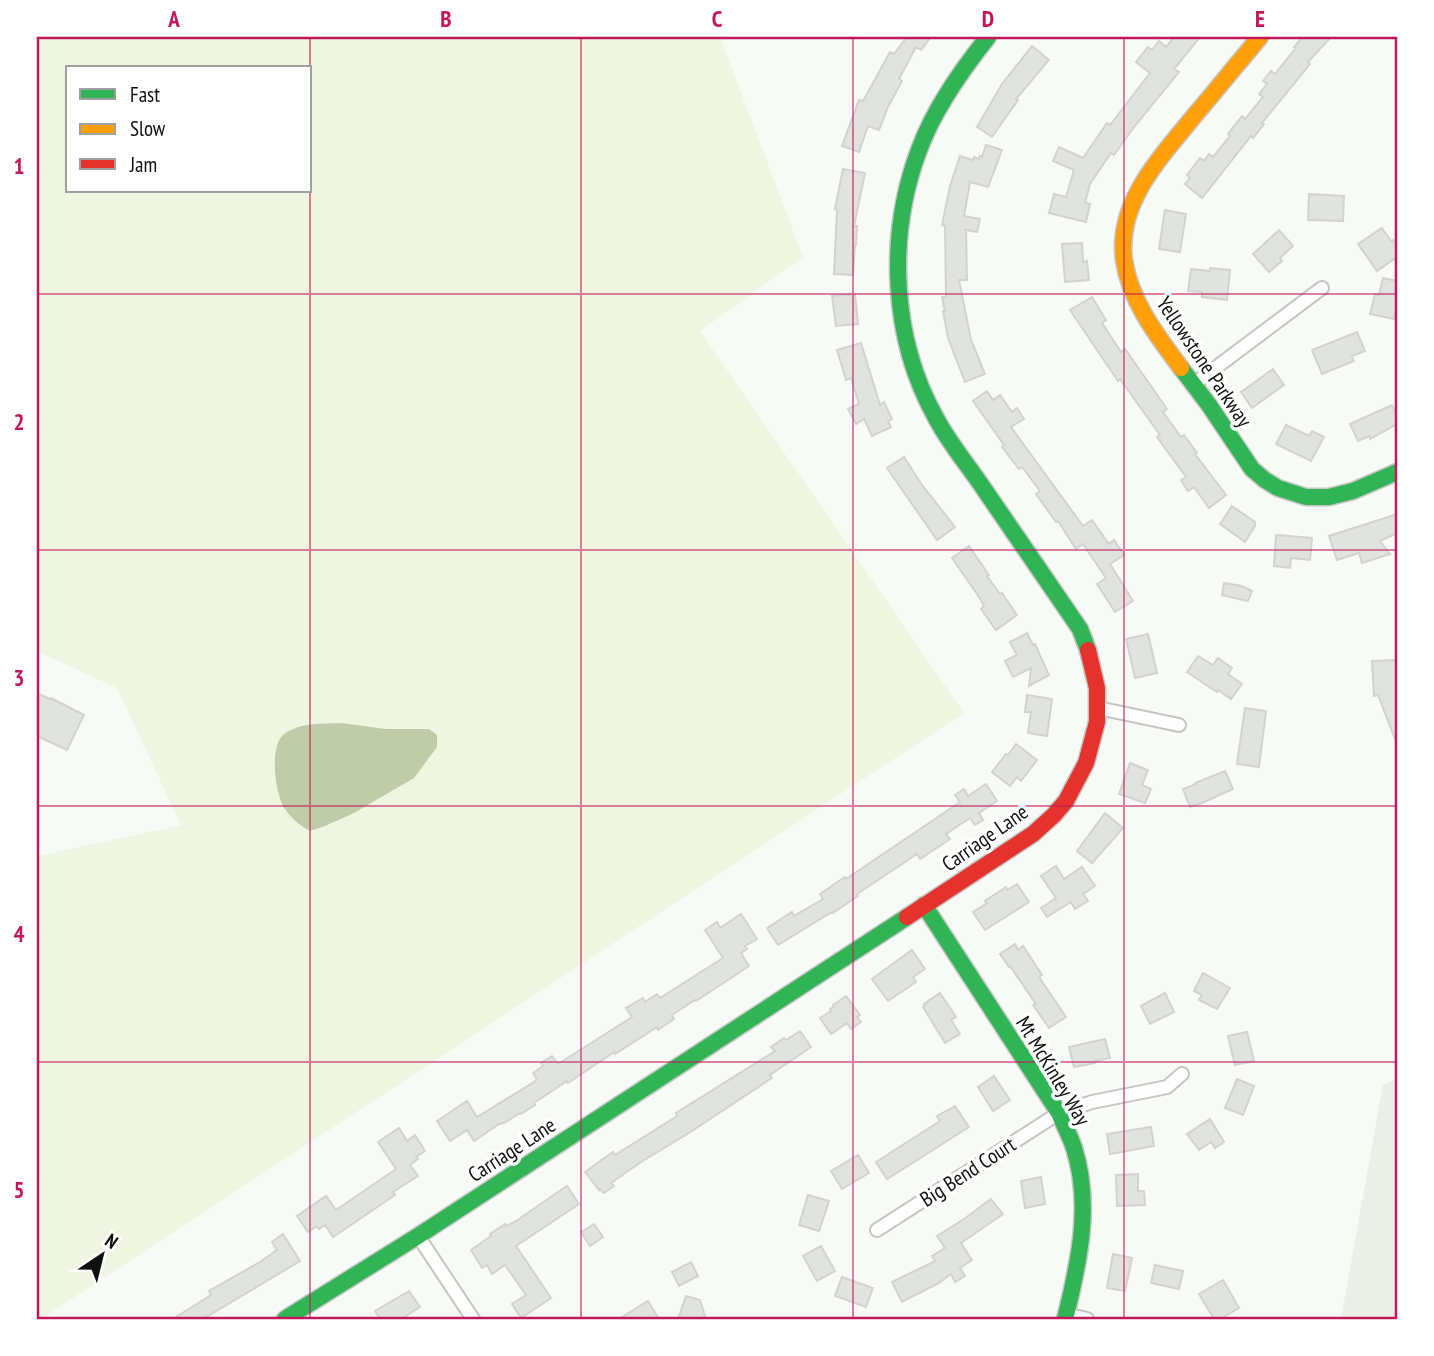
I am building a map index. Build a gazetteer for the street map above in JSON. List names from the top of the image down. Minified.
{"streets":{"street":["Yellowstone Parkway","Carriage Lane","Mt McKinley Way","Big Bend Court"]},"crossings":[["Carriage Lane","Mt McKinley Way"],["Mt McKinley Way","Big Bend Court"]],"legend":["Fast","Slow","Jam"],"north":"top right","grid":{"columns":["A","B","C","D","E"],"rows":["1","2","3","4","5"]}}
